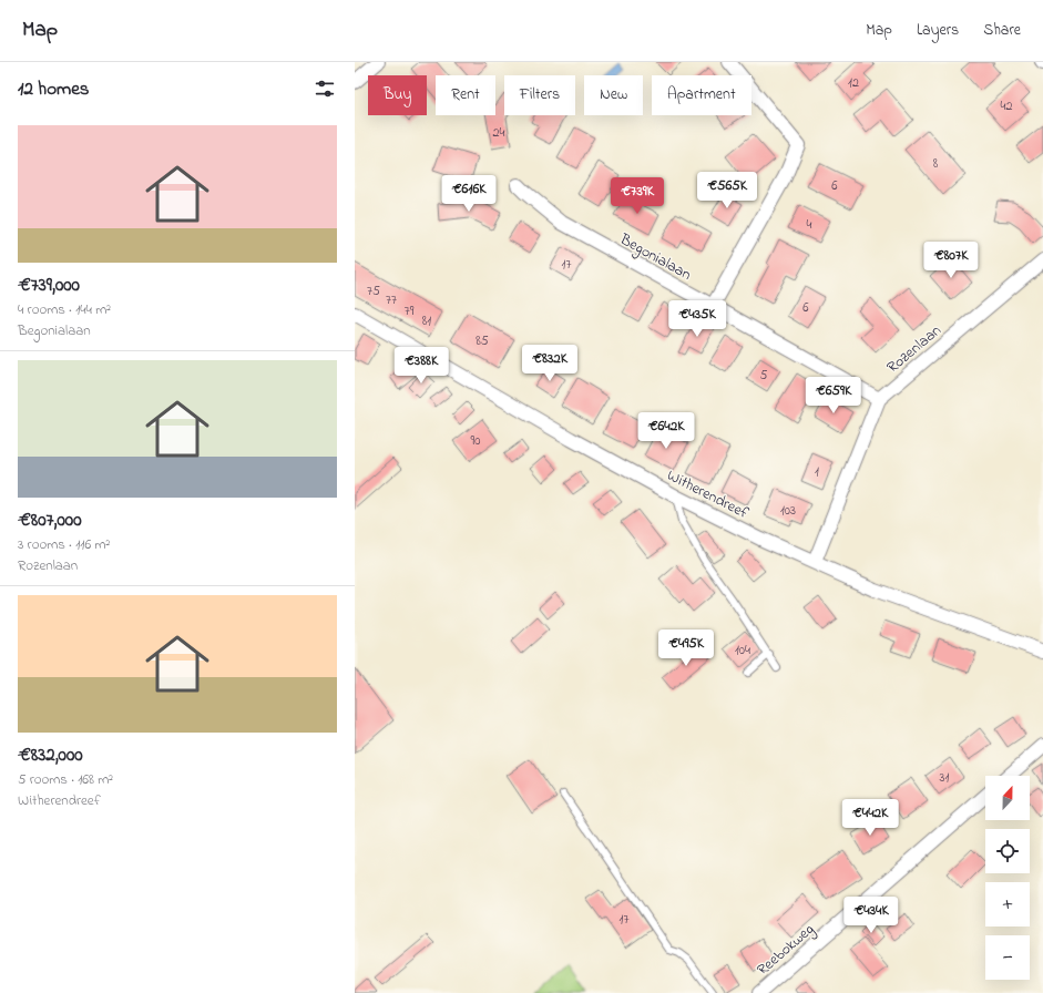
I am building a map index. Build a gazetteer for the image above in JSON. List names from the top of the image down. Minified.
{"streets":{"street":["Begonialaan","Rozenlaan","Witherendreef","Reebokweg"]},"crossings":[["Begonialaan","Rozenlaan"],["Rozenlaan","Witherendreef"]],"house_numbers":["12","42","24","8","6","4","17","75","77","6","79","81","85","5","90","1","103","104","31","17"],"north":"top","page":{"header":"Map","nav":["Map","Layers","Share"],"heading":"12 homes","chip":["Buy","Rent","Filters","New","Apartment"],"list":[{"name":"€739,000","note":"4 rooms · 144 m² · Begonialaan"},{"name":"€807,000","note":"3 rooms · 116 m² · Rozenlaan"},{"name":"€832,000","note":"5 rooms · 168 m² · Witherendreef"}],"price":["€565K","€616K","€739K","€807K","€435K","€832K","€388K","€659K","€642K","€495K","€442K","€434K"],"map_buttons":["+","−"]}}
